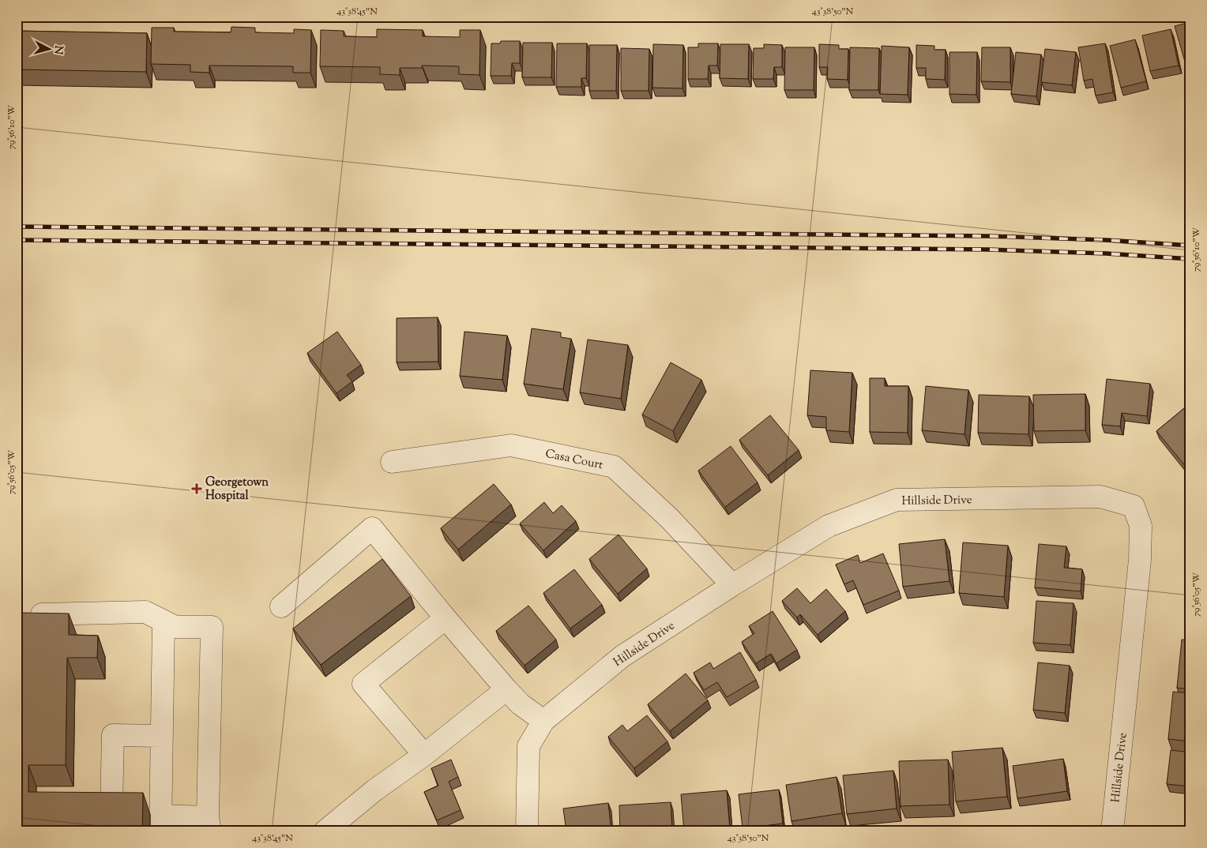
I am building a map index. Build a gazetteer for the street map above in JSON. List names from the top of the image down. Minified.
{"streets":{"street":["Casa Court","Hillside Drive"]},"crossings":[["Casa Court","Hillside Drive"]],"places":{"health":["Georgetown Hospital"]},"north":"right","coordinates":["43°38'45\"N","43°38'50\"N","79°56'10\"W","79°56'05\"W"]}
